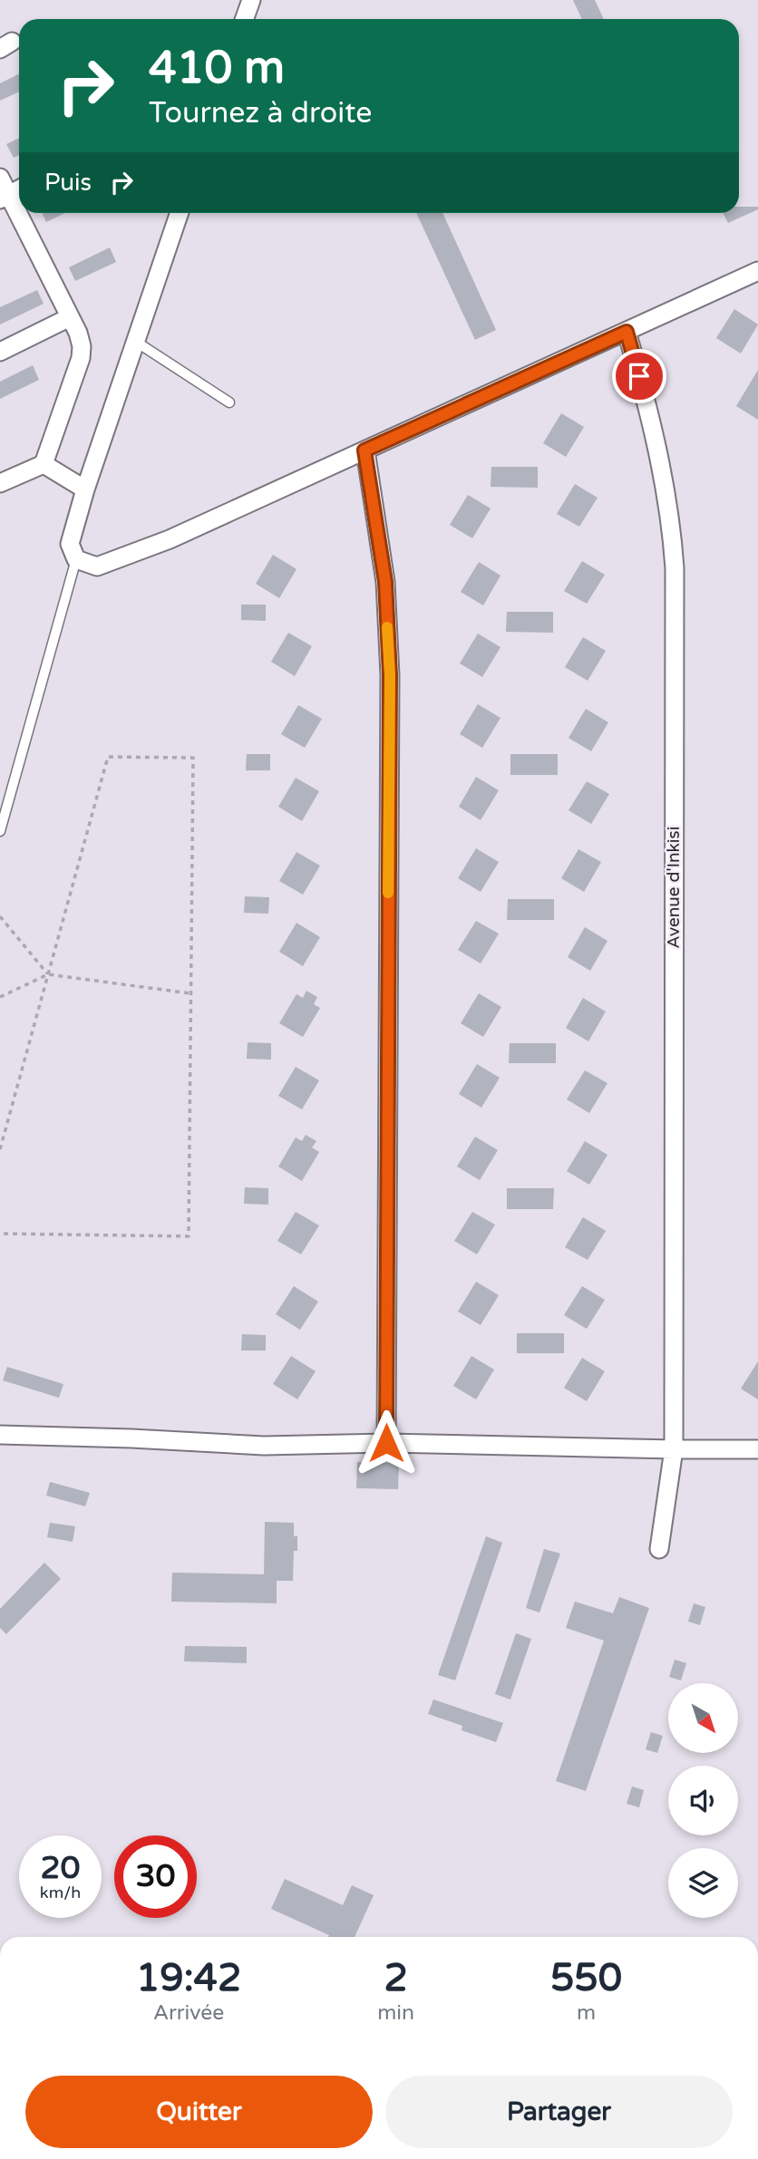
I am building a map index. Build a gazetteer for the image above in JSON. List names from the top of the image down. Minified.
{"streets":{"street":["Avenue d'Inkisi"]},"north":"bottom right","page":{"turn":["410 m","Tournez à droite"],"then":"Puis","speed":"20 km/h","limit":"30","eta":["19:42","Arrivée","2","min","550","m"],"buttons":["Quitter","Partager"]}}
